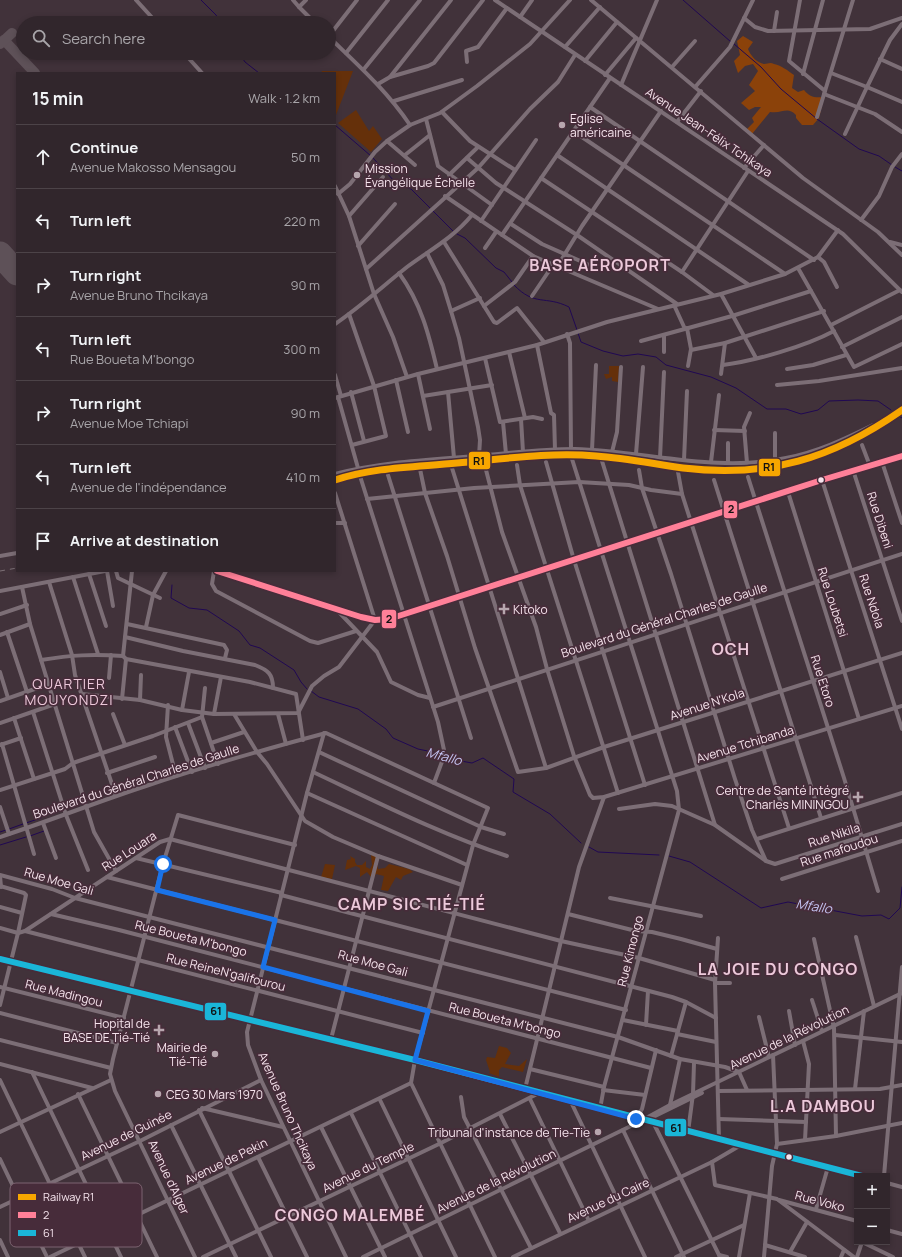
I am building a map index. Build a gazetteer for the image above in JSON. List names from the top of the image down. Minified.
{"streets":{"street":["Avenue Jean-Félix Tchikaya","Rue Dibeni","Rue Ndola","Rue Loubetsi","Boulevard du Général Charles de Gaulle","Rue Etoro","Avenue N'Kola","Avenue Tchibanda","Rue Nikila","Rue mafoudou","Rue Louara","Rue Moe Gali","Rue Boueta M'bongo","Rue Kimongo","Rue ReineN'galifourou","Rue Madingou","Avenue de la Révolution","Avenue Bruno Thcikaya","Avenue de Guinée","Avenue de Pekin","Avenue du Temple","Avenue d'Alger","Avenue du Caire","Rue Voko"]},"crossings":[["Rue Dibeni","Boulevard du Général Charles de Gaulle"],["Rue Ndola","Boulevard du Général Charles de Gaulle"],["Rue Ndola","Avenue N'Kola"],["Rue Ndola","Avenue Tchibanda"],["Rue Loubetsi","Boulevard du Général Charles de Gaulle"],["Rue Loubetsi","Avenue N'Kola"],["Rue Loubetsi","Avenue Tchibanda"],["Boulevard du Général Charles de Gaulle","Rue Etoro"],["Boulevard du Général Charles de Gaulle","Avenue N'Kola"],["Boulevard du Général Charles de Gaulle","Rue Kimongo"],["Boulevard du Général Charles de Gaulle","Avenue Bruno Thcikaya"],["Rue Etoro","Avenue N'Kola"],["Rue Etoro","Avenue Tchibanda"],["Rue Etoro","Rue Nikila"],["Rue Etoro","Rue mafoudou"],["Avenue N'Kola","Avenue Tchibanda"],["Avenue N'Kola","Rue Kimongo"],["Avenue Tchibanda","Rue Kimongo"],["Rue Louara","Rue Moe Gali"],["Rue Louara","Rue Boueta M'bongo"],["Rue Louara","Rue ReineN'galifourou"],["Rue Louara","Avenue d'Alger"],["Rue Moe Gali","Rue Kimongo"],["Rue Moe Gali","Avenue de la Révolution"],["Rue Moe Gali","Avenue Bruno Thcikaya"],["Rue Moe Gali","Avenue d'Alger"],["Rue Boueta M'bongo","Rue Kimongo"],["Rue Boueta M'bongo","Avenue Bruno Thcikaya"],["Rue Boueta M'bongo","Avenue d'Alger"],["Rue ReineN'galifourou","Avenue Bruno Thcikaya"],["Rue ReineN'galifourou","Avenue d'Alger"],["Rue Madingou","Avenue d'Alger"],["Avenue Bruno Thcikaya","Avenue de Guinée"],["Avenue Bruno Thcikaya","Avenue de Pekin"],["Avenue Bruno Thcikaya","Avenue du Temple"],["Avenue Bruno Thcikaya","Avenue d'Alger"],["Avenue de Guinée","Avenue d'Alger"],["Avenue de Pekin","Avenue d'Alger"],["Avenue du Caire","Rue Voko"]],"districts":["BASE AÉROPORT","OCH","QUARTIER MOUYONDZI","CAMP SIC TIÉ-TIÉ","LA JOIE DU CONGO","L.A DAMBOU","CONGO MALEMBÉ"],"water":["Mfallo"],"places":{"other":["Eglise américaine","Mission Évangélique Échelle","Mairie de Tié-Tié","CEG 30 Mars 1970","Tribunal d'instance de Tie-Tie"],"health":["Kitoko","Centre de Santé Intégré Charles MININGOU","Hopital de BASE DE Tié-Tié"]},"lines":["rail line R1","transit line 2","transit line 61"],"legend":["Railway R1","2","61"],"page":{"search":"Search here","heading":["15 min","Walk · 1.2 km"],"list":[["Continue","Avenue Makosso Mensagou","50 m"],["Turn left","220 m"],["Turn right","Avenue Bruno Thcikaya","90 m"],["Turn left","Rue Boueta M'bongo","300 m"],["Turn right","Avenue Moe Tchiapi","90 m"],["Turn left","Avenue de l'indépendance","410 m"],"Arrive at destination"],"map_buttons":["+","−"]}}
